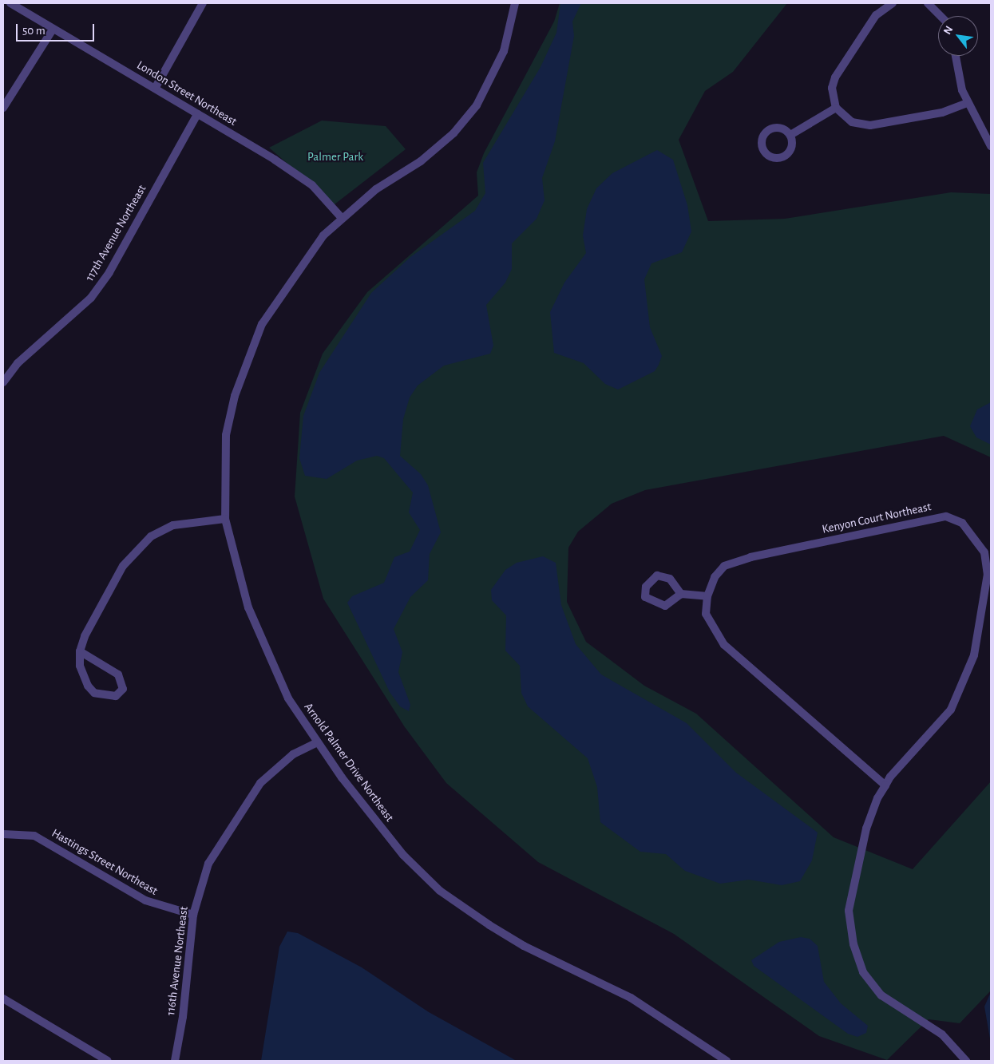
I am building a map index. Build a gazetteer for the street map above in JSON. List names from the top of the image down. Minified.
{"streets":{"street":["London Street Northeast","117th Avenue Northeast","Kenyon Court Northeast","Arnold Palmer Drive Northeast","Hastings Street Northeast","116th Avenue Northeast"]},"crossings":[["London Street Northeast","117th Avenue Northeast"],["London Street Northeast","Arnold Palmer Drive Northeast"],["Arnold Palmer Drive Northeast","116th Avenue Northeast"],["Hastings Street Northeast","116th Avenue Northeast"]],"parks":["Palmer Park"],"scale_bar":"50 m","north":"top left"}
